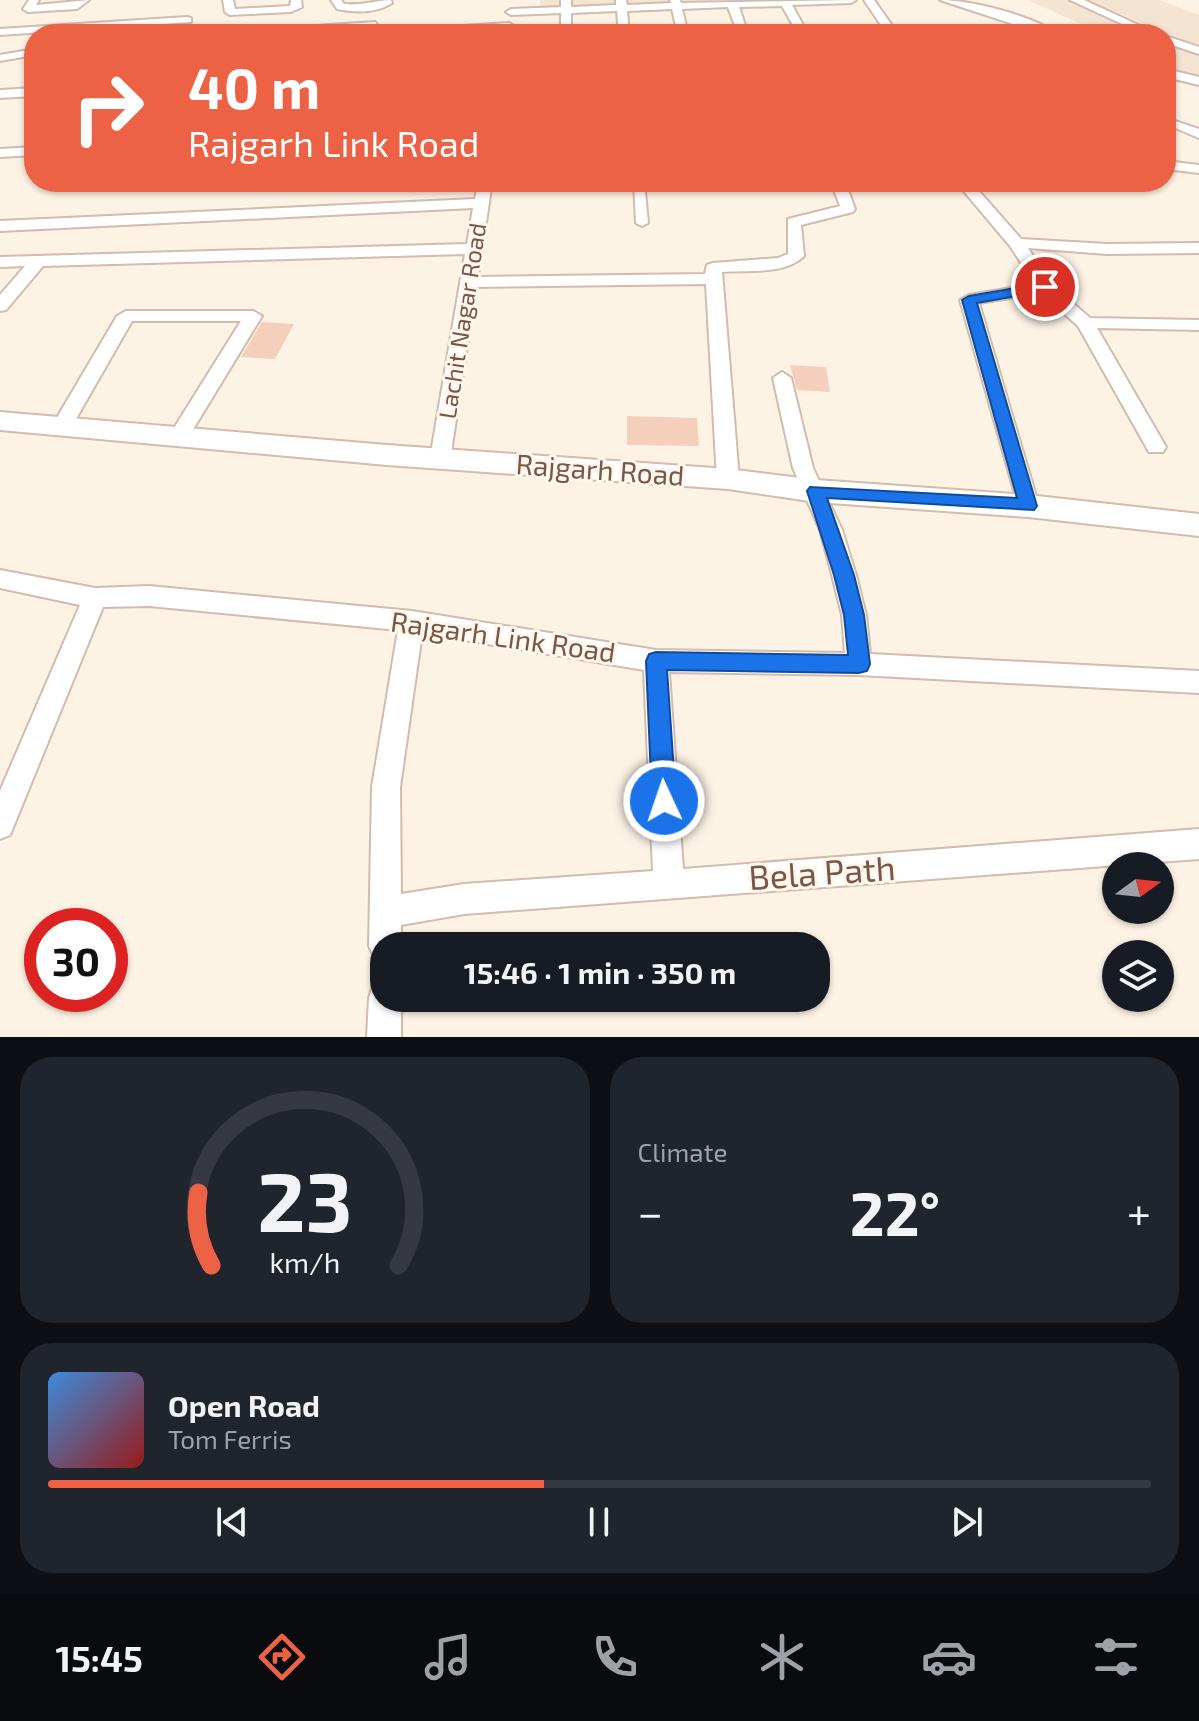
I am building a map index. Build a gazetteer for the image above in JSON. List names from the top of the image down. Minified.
{"streets":{"main road":["Rajgarh Road"],"street":["Lachit Nagar Road","Rajgarh Link Road","Bela Path"]},"crossings":[["Lachit Nagar Road","Rajgarh Road"]],"north":"right","page":{"turn":["40 m","Rajgarh Link Road"],"limit":"30","trip":"15:46 · 1 min · 350 m","tile":"Climate","heat":["−","22°","+"],"song":["Open Road","Tom Ferris"],"tabs":"15:45","gauge":["23","km/h"]}}
